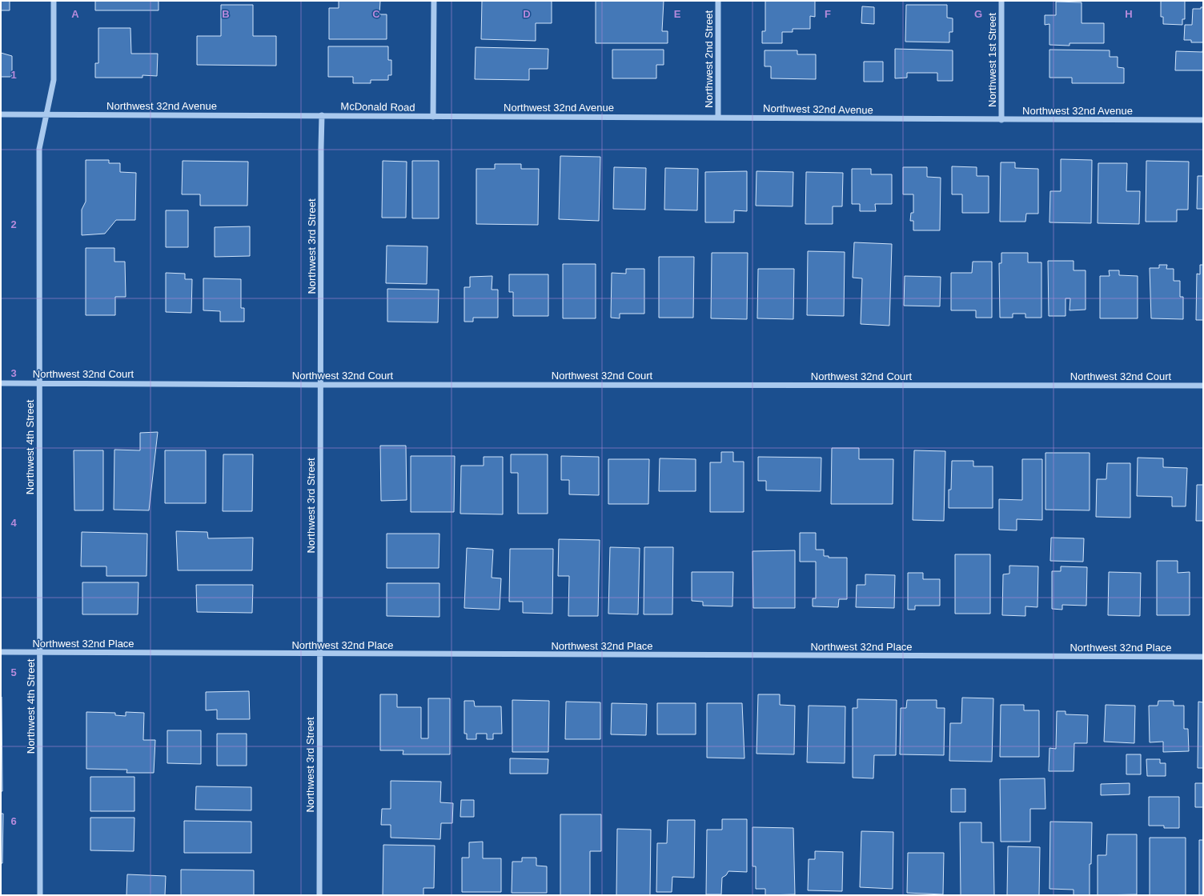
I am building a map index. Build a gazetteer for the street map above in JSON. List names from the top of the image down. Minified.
{"streets":{"street":["Northwest 2nd Street","Northwest 1st Street","Northwest 32nd Avenue","McDonald Road","Northwest 3rd Street","Northwest 32nd Court","Northwest 4th Street","Northwest 32nd Place"]},"crossings":[["Northwest 2nd Street","Northwest 32nd Avenue"],["Northwest 1st Street","Northwest 32nd Avenue"],["Northwest 32nd Avenue","McDonald Road"],["Northwest 32nd Avenue","Northwest 3rd Street"],["Northwest 32nd Avenue","Northwest 4th Street"],["McDonald Road","Northwest 3rd Street"],["Northwest 3rd Street","Northwest 32nd Court"],["Northwest 3rd Street","Northwest 32nd Place"],["Northwest 32nd Court","Northwest 4th Street"],["Northwest 4th Street","Northwest 32nd Place"]],"grid":{"columns":["A","B","C","D","E","F","G","H"],"rows":["1","2","3","4","5","6"]}}
